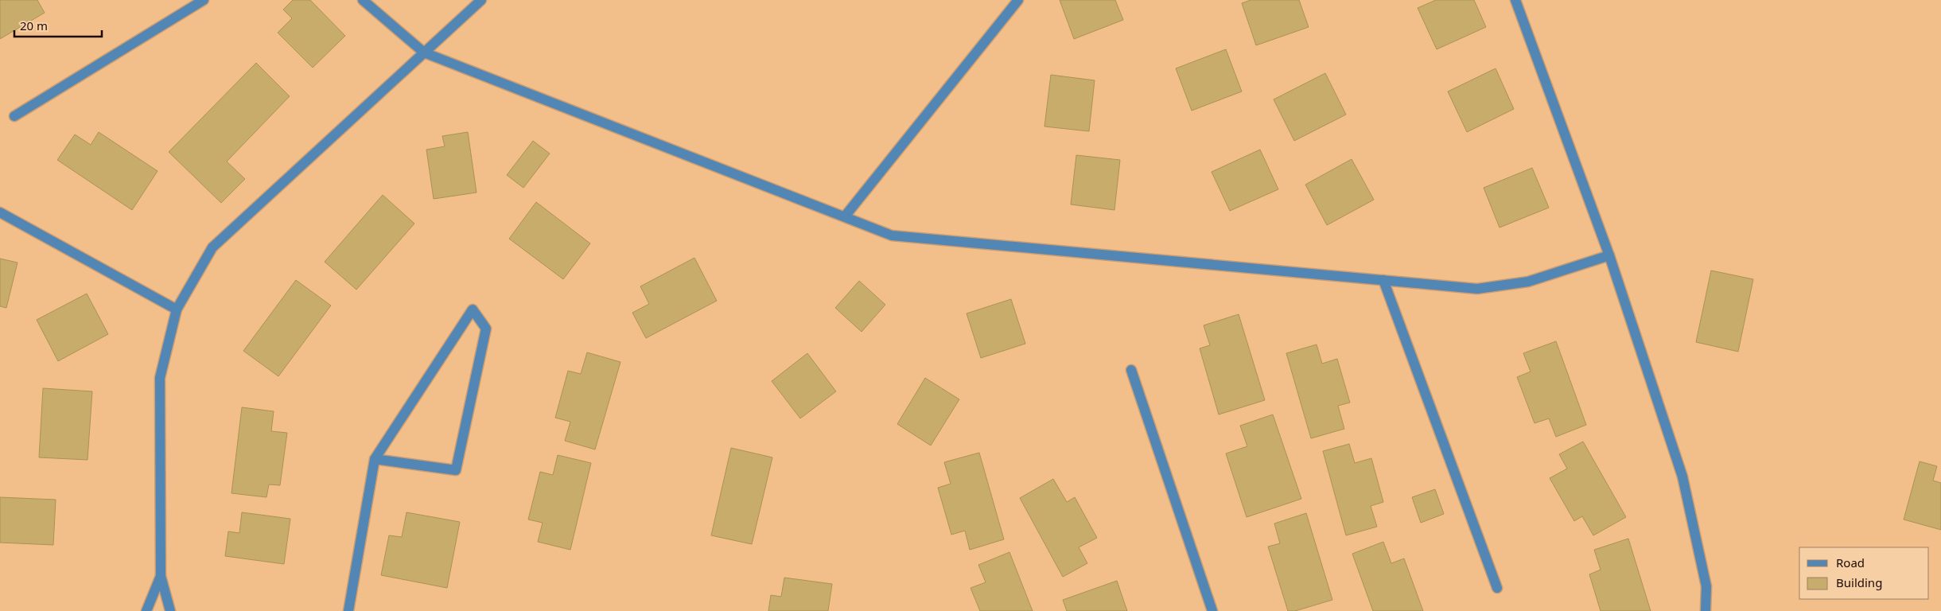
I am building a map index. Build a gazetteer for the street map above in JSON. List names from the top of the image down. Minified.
{"legend":["Road","Building"],"scale_bar":"20 m"}
